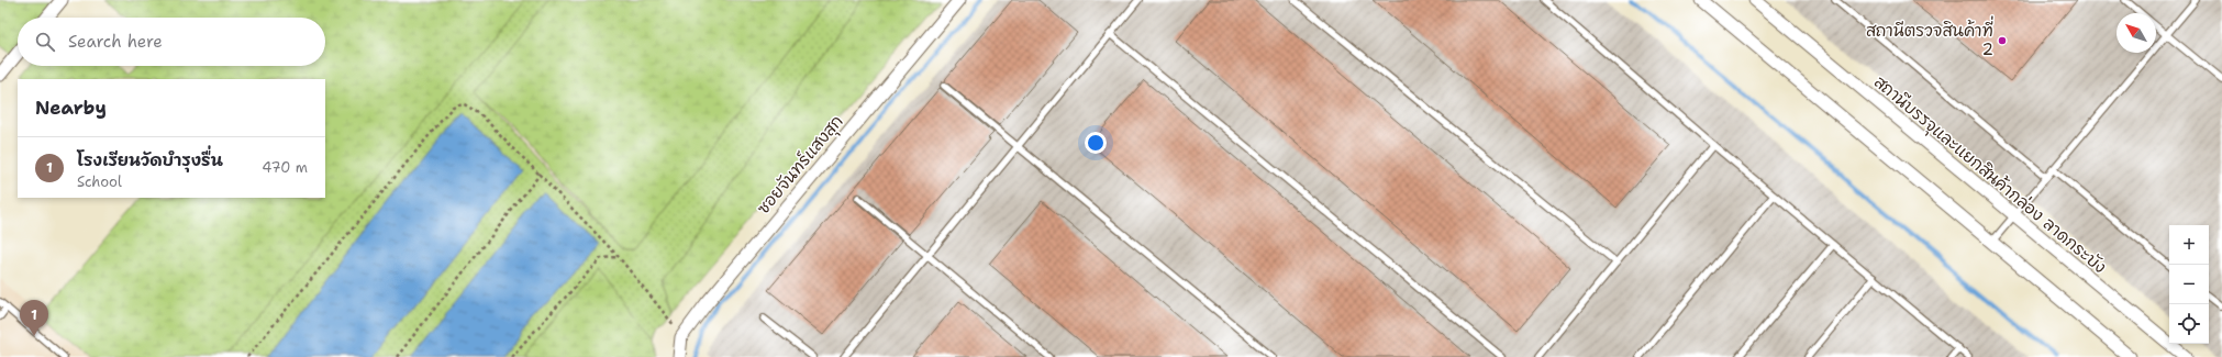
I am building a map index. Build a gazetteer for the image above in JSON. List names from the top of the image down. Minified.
{"streets":{"street":["ซอยจันทร์แสงสุก","สถานีบรรจุและแยกสินค้ากล่อง ลาดกระบัง"]},"places":["สถานีตรวจสินค้าที่ 2"],"north":"top left","page":{"search":"Search here","heading":"Nearby","list":[{"mark":"1","name":"โรงเรียนวัดบำรุงรื่น","note":"School","value":"470 m"}],"map_buttons":["+","−"],"pins":"1"}}
